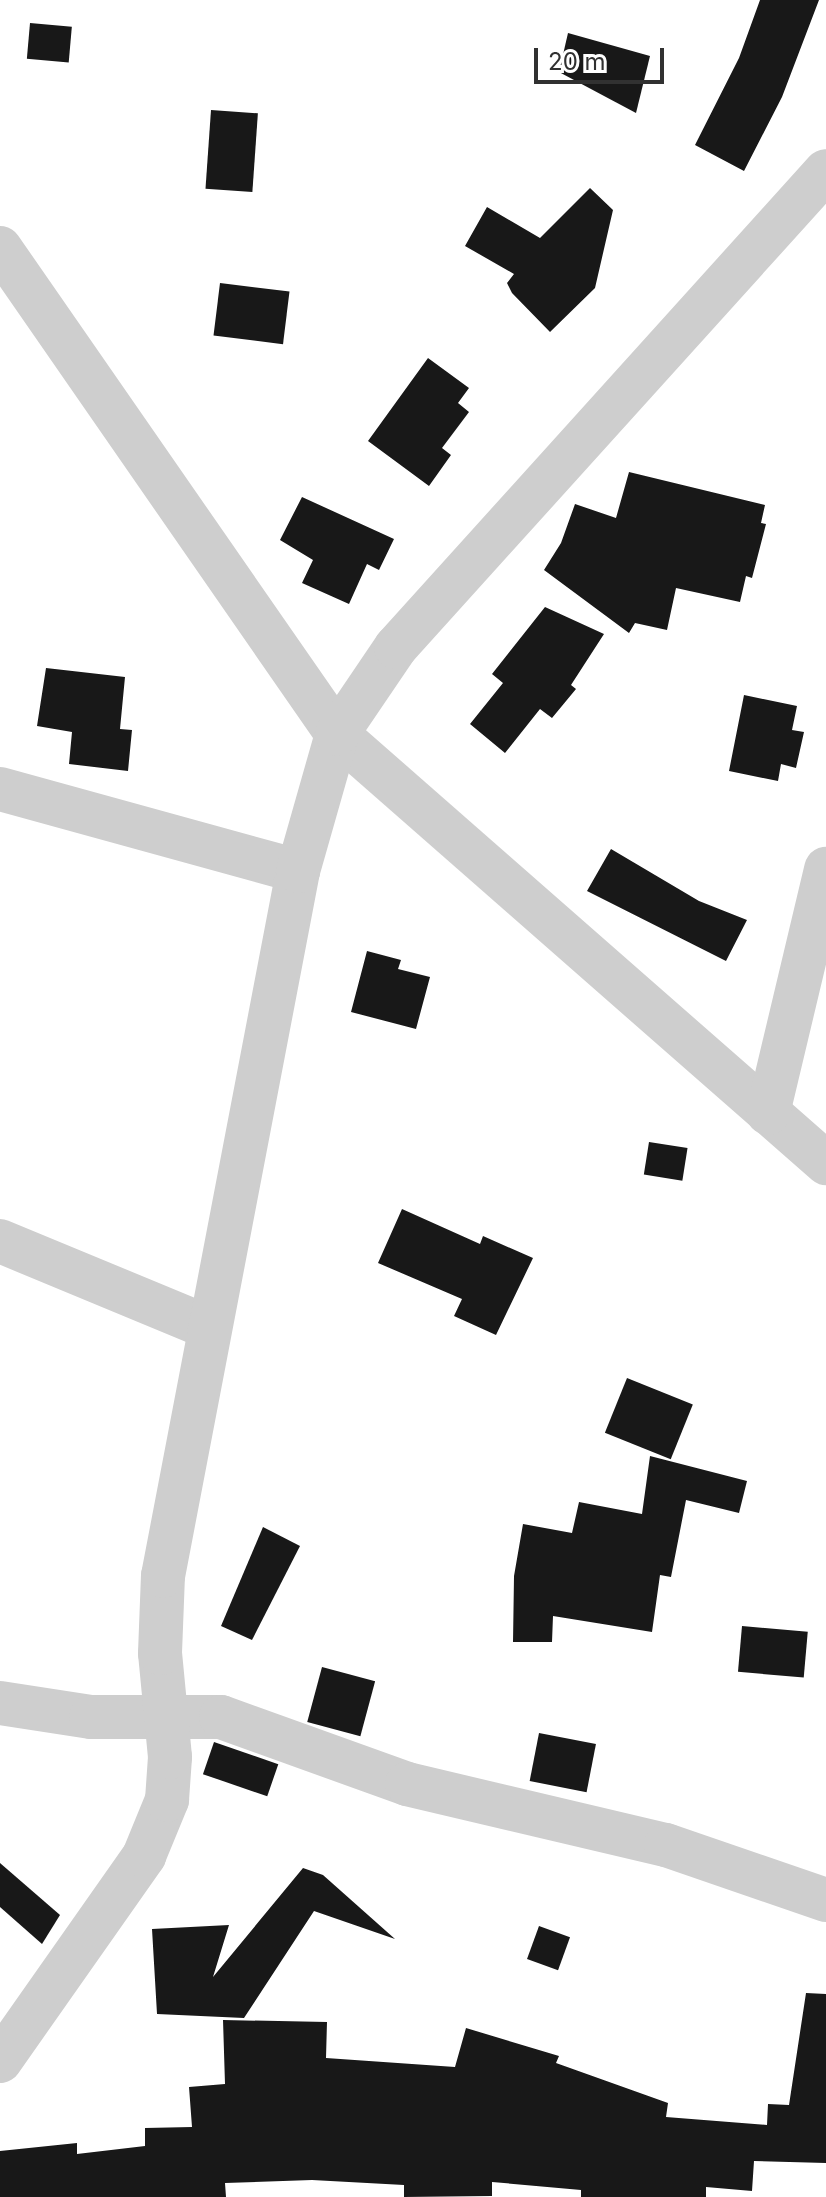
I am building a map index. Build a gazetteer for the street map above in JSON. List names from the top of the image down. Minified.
{"scale_bar":"20 m"}
